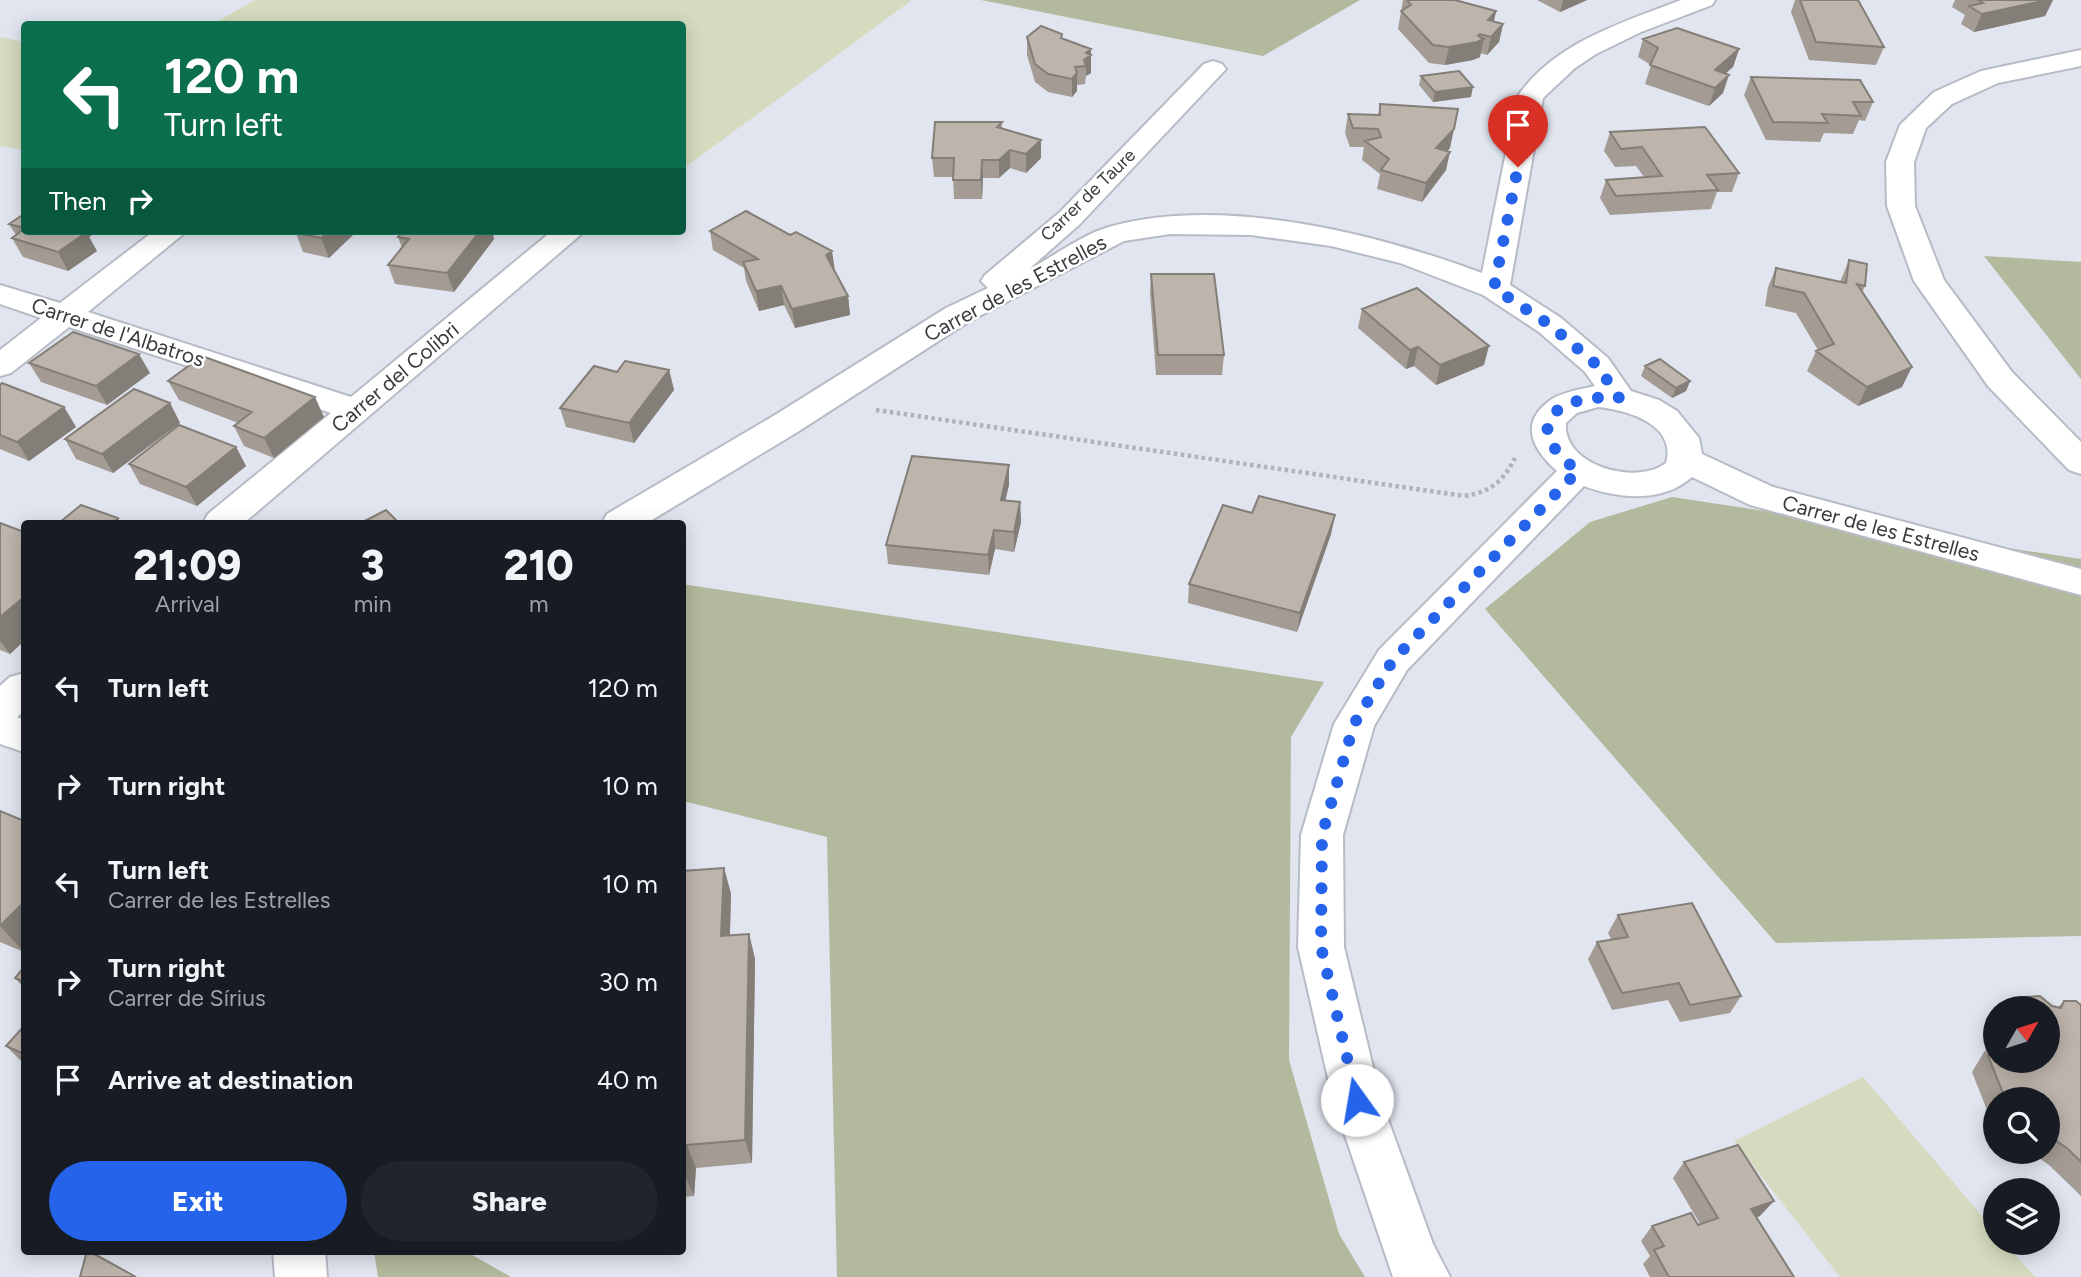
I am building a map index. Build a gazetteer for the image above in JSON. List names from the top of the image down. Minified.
{"streets":{"street":["Carrer de Taure","Carrer de les Estrelles","Carrer de l'Albatros","Carrer del Colibri"]},"crossings":[["Carrer de Taure","Carrer de les Estrelles"],["Carrer de l'Albatros","Carrer del Colibri"]],"north":"top right","page":{"turn":["120 m","Turn left"],"then":"Then","eta":["21:09","Arrival","3","min","210","m"],"list":[{"name":"Turn left","value":"120 m"},{"name":"Turn right","value":"10 m"},{"name":"Turn left","note":"Carrer de les Estrelles","value":"10 m"},{"name":"Turn right","note":"Carrer de Sírius","value":"30 m"},{"name":"Arrive at destination","value":"40 m"}],"buttons":["Exit","Share"]}}
